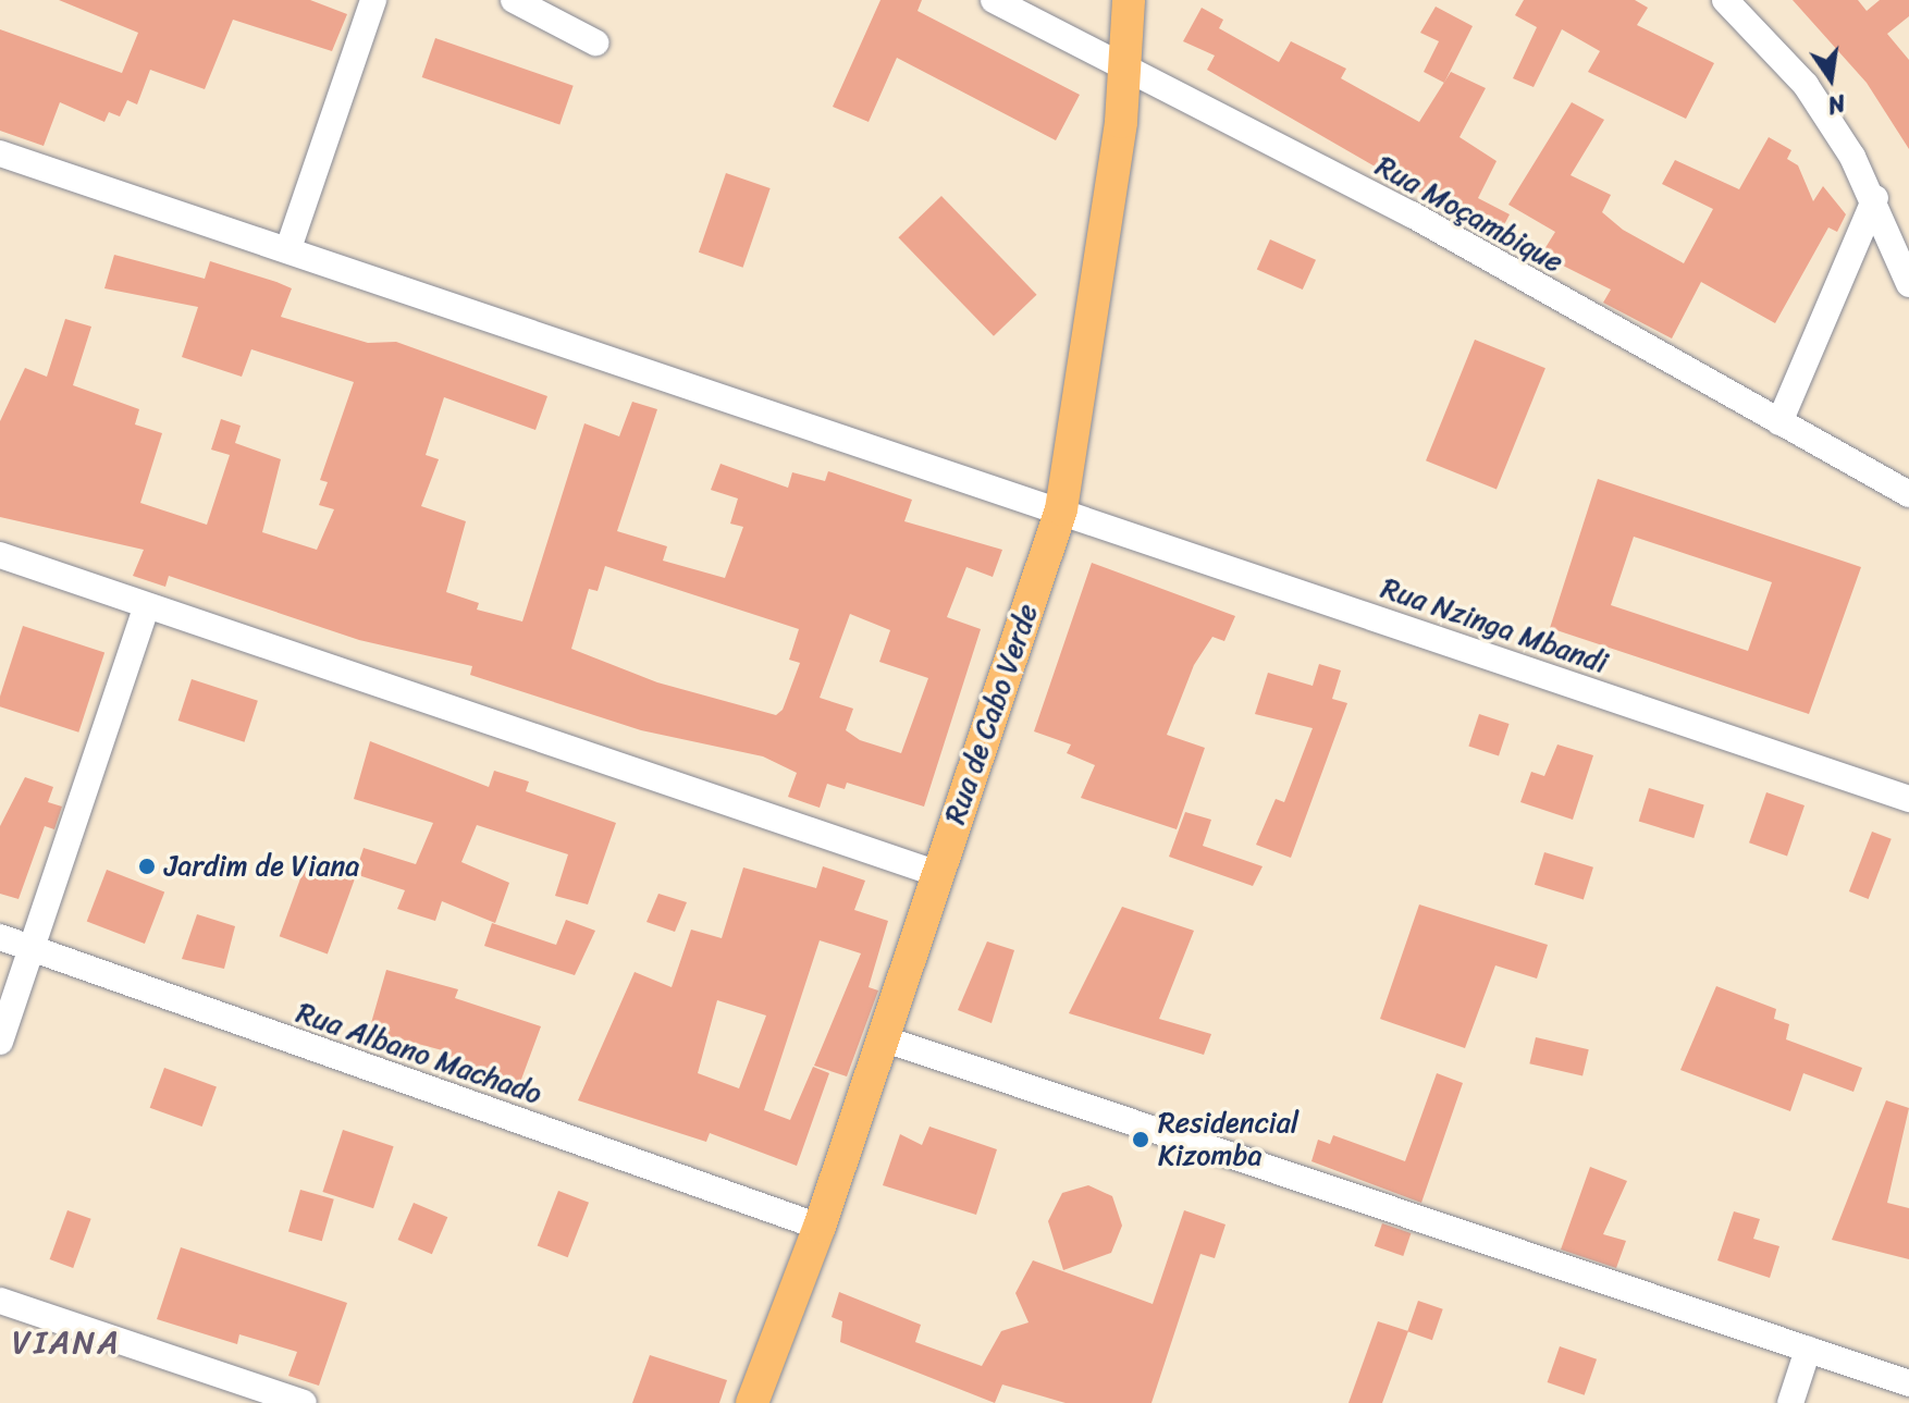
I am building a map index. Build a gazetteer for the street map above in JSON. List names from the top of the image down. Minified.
{"streets":{"main road":["Rua de Cabo Verde"],"street":["Rua Moçambique","Rua Nzinga Mbandi","Rua Albano Machado"]},"crossings":[["Rua Moçambique","Rua de Cabo Verde"],["Rua Nzinga Mbandi","Rua de Cabo Verde"],["Rua de Cabo Verde","Rua Albano Machado"]],"districts":["VIANA"],"places":["Jardim de Viana","Residencial Kizomba"],"north":"bottom"}
